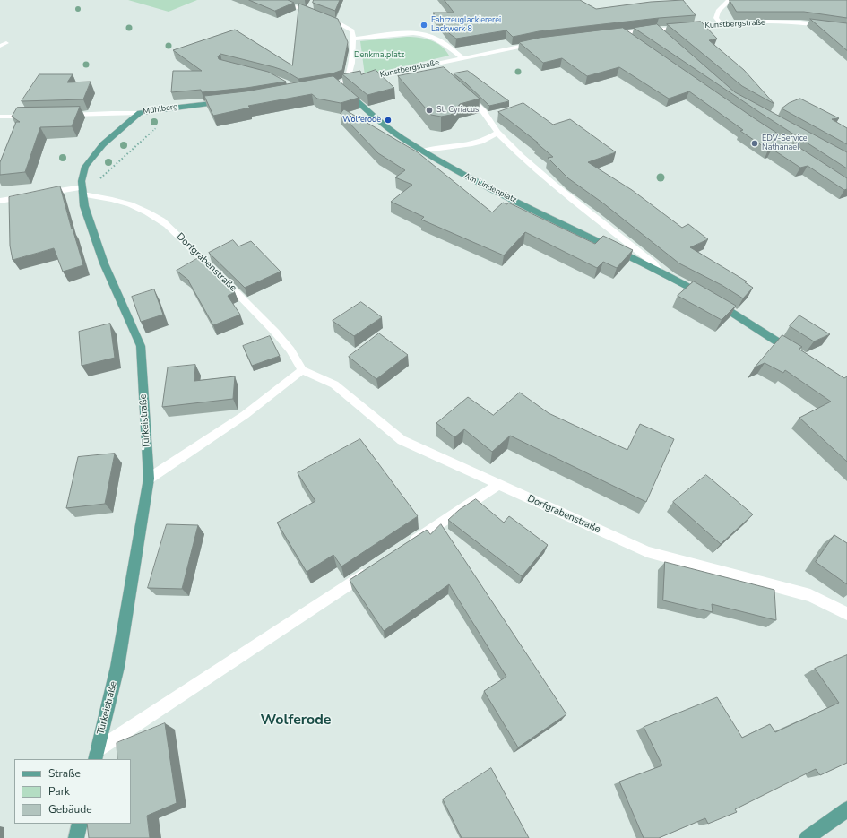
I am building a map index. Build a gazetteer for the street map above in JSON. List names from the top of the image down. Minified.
{"streets":{"main road":["Mühlberg","Am Lindenplatz","Türkeistraße"],"street":["Kunstbergstraße","Dorfgrabenstraße"]},"crossings":[["Kunstbergstraße","Am Lindenplatz"],["Mühlberg","Türkeistraße"],["Dorfgrabenstraße","Türkeistraße"]],"districts":["Wolferode"],"parks":["Denkmalplatz"],"places":["Fahrzeuglackiererei Lackwerk 8","St. Cyriacus","Wolferode","EDV-Service Nathanael"],"legend":["Straße","Park","Gebäude"]}
